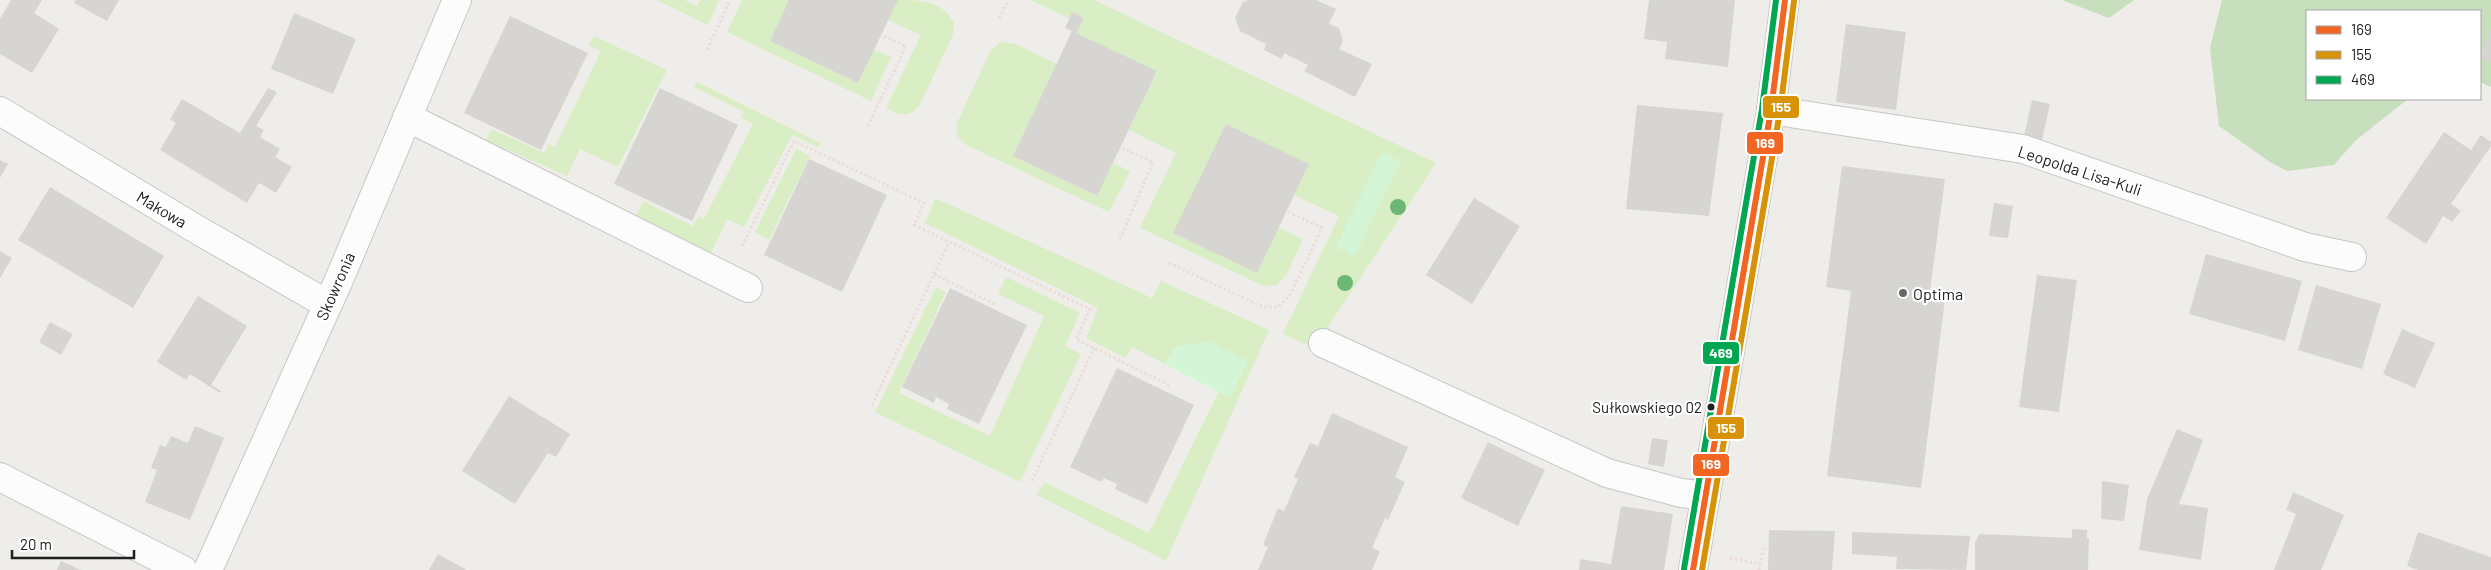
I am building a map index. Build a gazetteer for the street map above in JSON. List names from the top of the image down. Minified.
{"streets":{"street":["Leopolda Lisa-Kuli","Makowa","Skowronia"]},"crossings":[["Makowa","Skowronia"]],"places":["Optima","Sułkowskiego 02"],"lines":["transit line 169","transit line 469","transit line 155"],"legend":["169","155","469"],"scale_bar":"20 m"}
